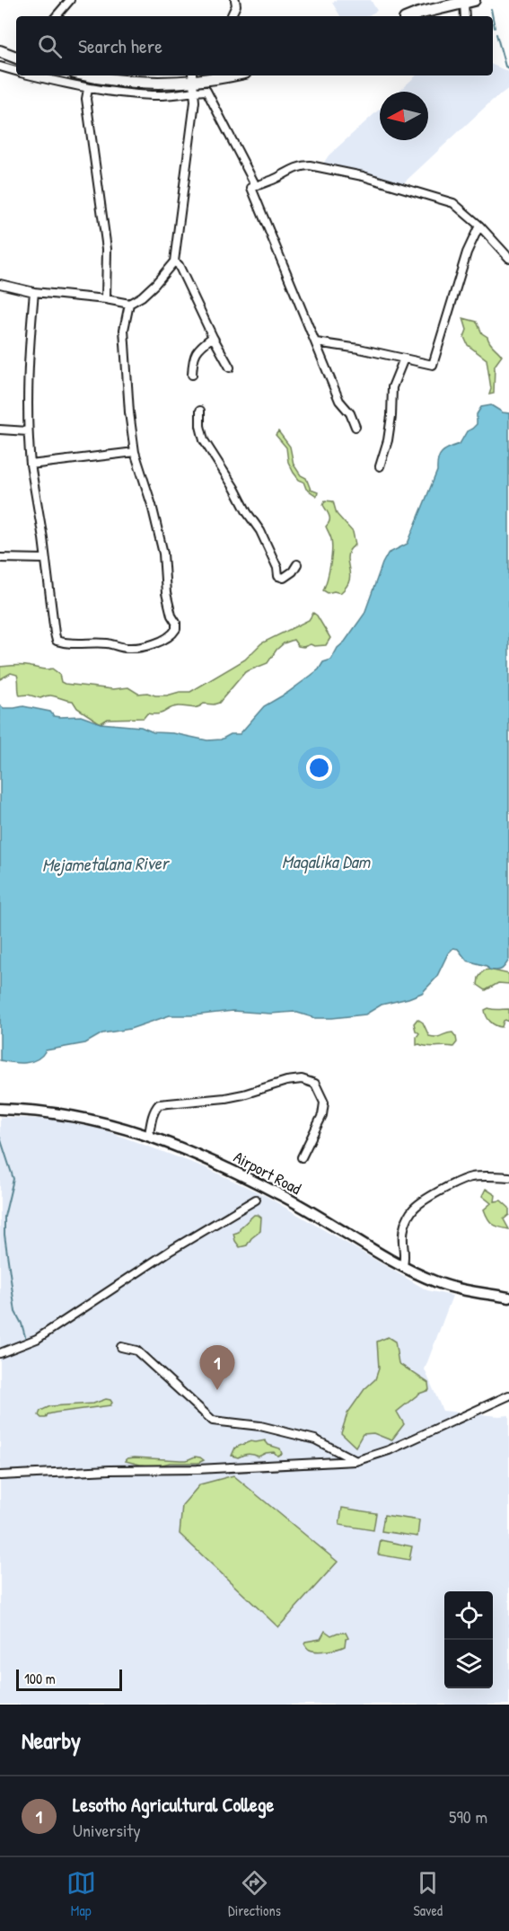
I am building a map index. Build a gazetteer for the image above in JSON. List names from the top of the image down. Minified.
{"streets":{"main road":["Airport Road"]},"water":["Maqalika Dam","Mejametalana River"],"scale_bar":"100 m","north":"left","page":{"search":"Search here","pins":"1","scale":"100 m","heading":"Nearby","list":[{"mark":"1","name":"Lesotho Agricultural College","note":"University","value":"590 m"}],"nav":["Map","Directions","Saved"]}}
